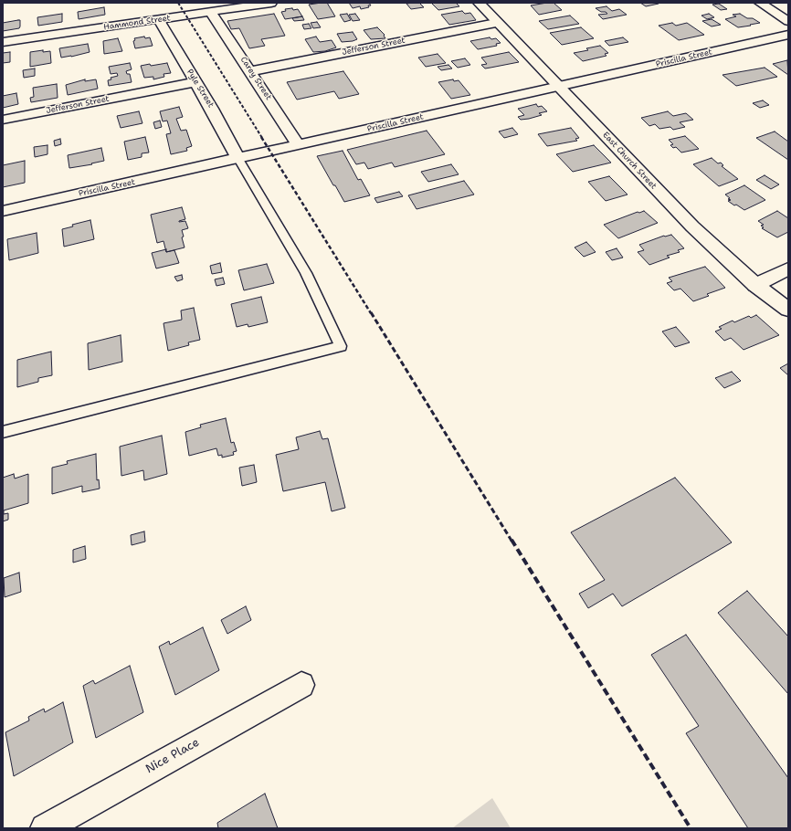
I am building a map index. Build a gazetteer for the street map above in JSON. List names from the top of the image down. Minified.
{"streets":{"street":["Hammond Street","Jefferson Street","Priscilla Street","Carey Street","Pyle Street","East Church Street","Nice Place"]},"crossings":[["Hammond Street","Carey Street"],["Hammond Street","Pyle Street"],["Jefferson Street","Carey Street"],["Jefferson Street","Pyle Street"],["Jefferson Street","East Church Street"],["Priscilla Street","Carey Street"],["Priscilla Street","Pyle Street"],["Priscilla Street","East Church Street"]]}
